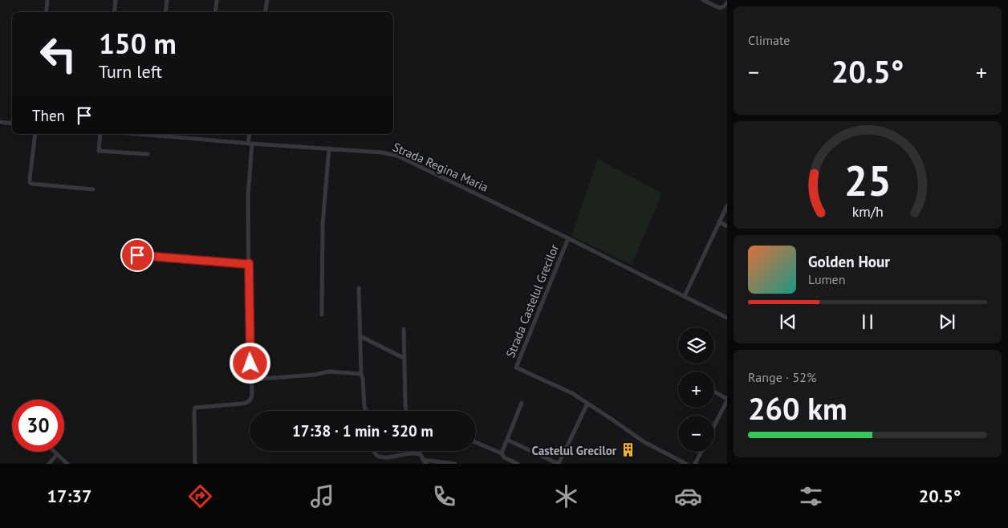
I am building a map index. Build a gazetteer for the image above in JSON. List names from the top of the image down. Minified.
{"streets":{"street":["Strada Regina Maria","Strada Castelul Grecilor"]},"crossings":[["Strada Regina Maria","Strada Castelul Grecilor"]],"places":{"building":["Castelul Grecilor"]},"page":{"tile":["Climate",["Range · 52%","260 km"]],"turn":["150 m","Turn left"],"heat":["−","20.5°","+"],"then":"Then","song":["Golden Hour","Lumen"],"map_buttons":["+","−"],"limit":"30","trip":"17:38 · 1 min · 320 m","tabs":["17:37","20.5°"],"gauge":["25","km/h"]}}
